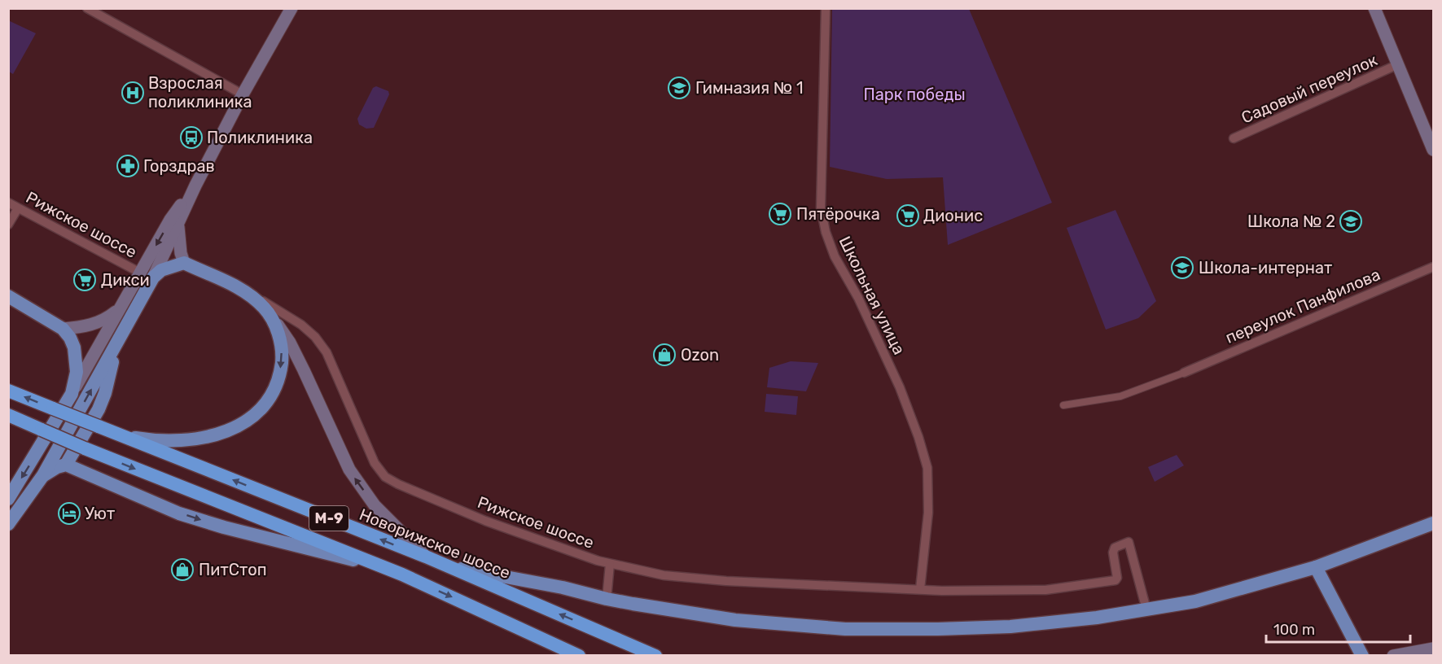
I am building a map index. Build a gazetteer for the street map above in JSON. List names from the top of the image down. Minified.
{"streets":{"highway":["М-9","Новорижское шоссе"],"street":["Садовый переулок","Рижское шоссе","Школьная улица","переулок Панфилова"]},"crossings":[["Рижское шоссе","Школьная улица"],["Рижское шоссе","М-9"],["М-9","Новорижское шоссе"]],"parks":["Парк победы"],"places":{"school or university":["Гимназия № 1","Школа № 2","Школа-интернат"],"hospital":["Взрослая поликлиника"],"bus stop":["Поликлиника"],"pharmacy":["Горздрав"],"supermarket":["Пятёрочка","Дионис","Дикси"],"shop":["Ozon","ПитСтоп"],"hotel":["Уют"]},"scale_bar":"100 m"}
